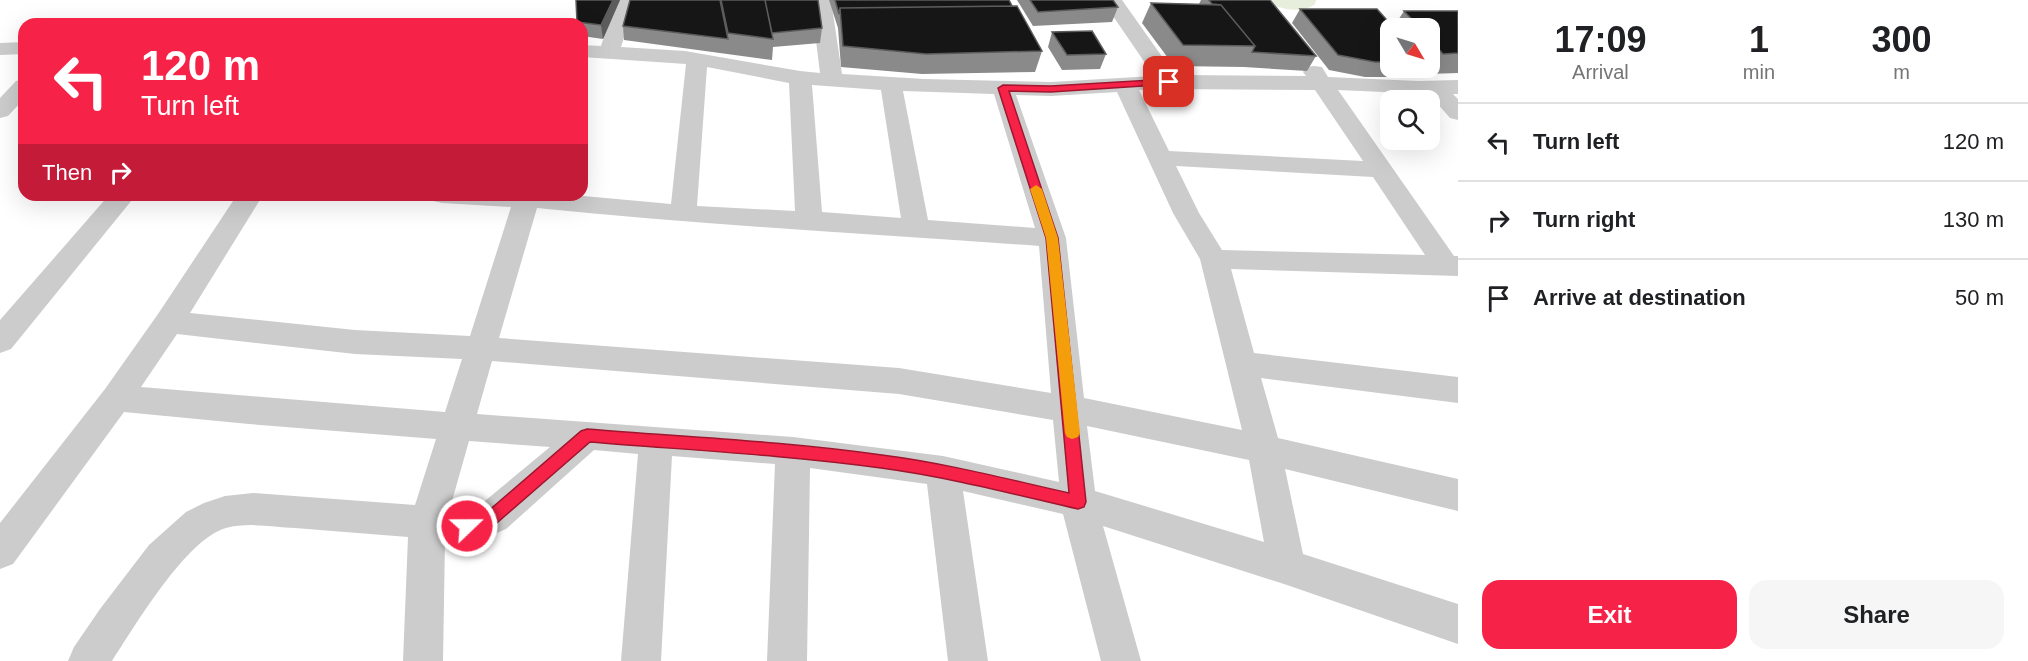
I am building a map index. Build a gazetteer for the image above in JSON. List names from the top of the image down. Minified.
{"north":"bottom right","page":{"eta":["17:09","Arrival","1","min","300","m"],"turn":["120 m","Turn left"],"list":[{"name":"Turn left","value":"120 m"},{"name":"Turn right","value":"130 m"},{"name":"Arrive at destination","value":"50 m"}],"then":"Then","buttons":["Exit","Share"]}}
